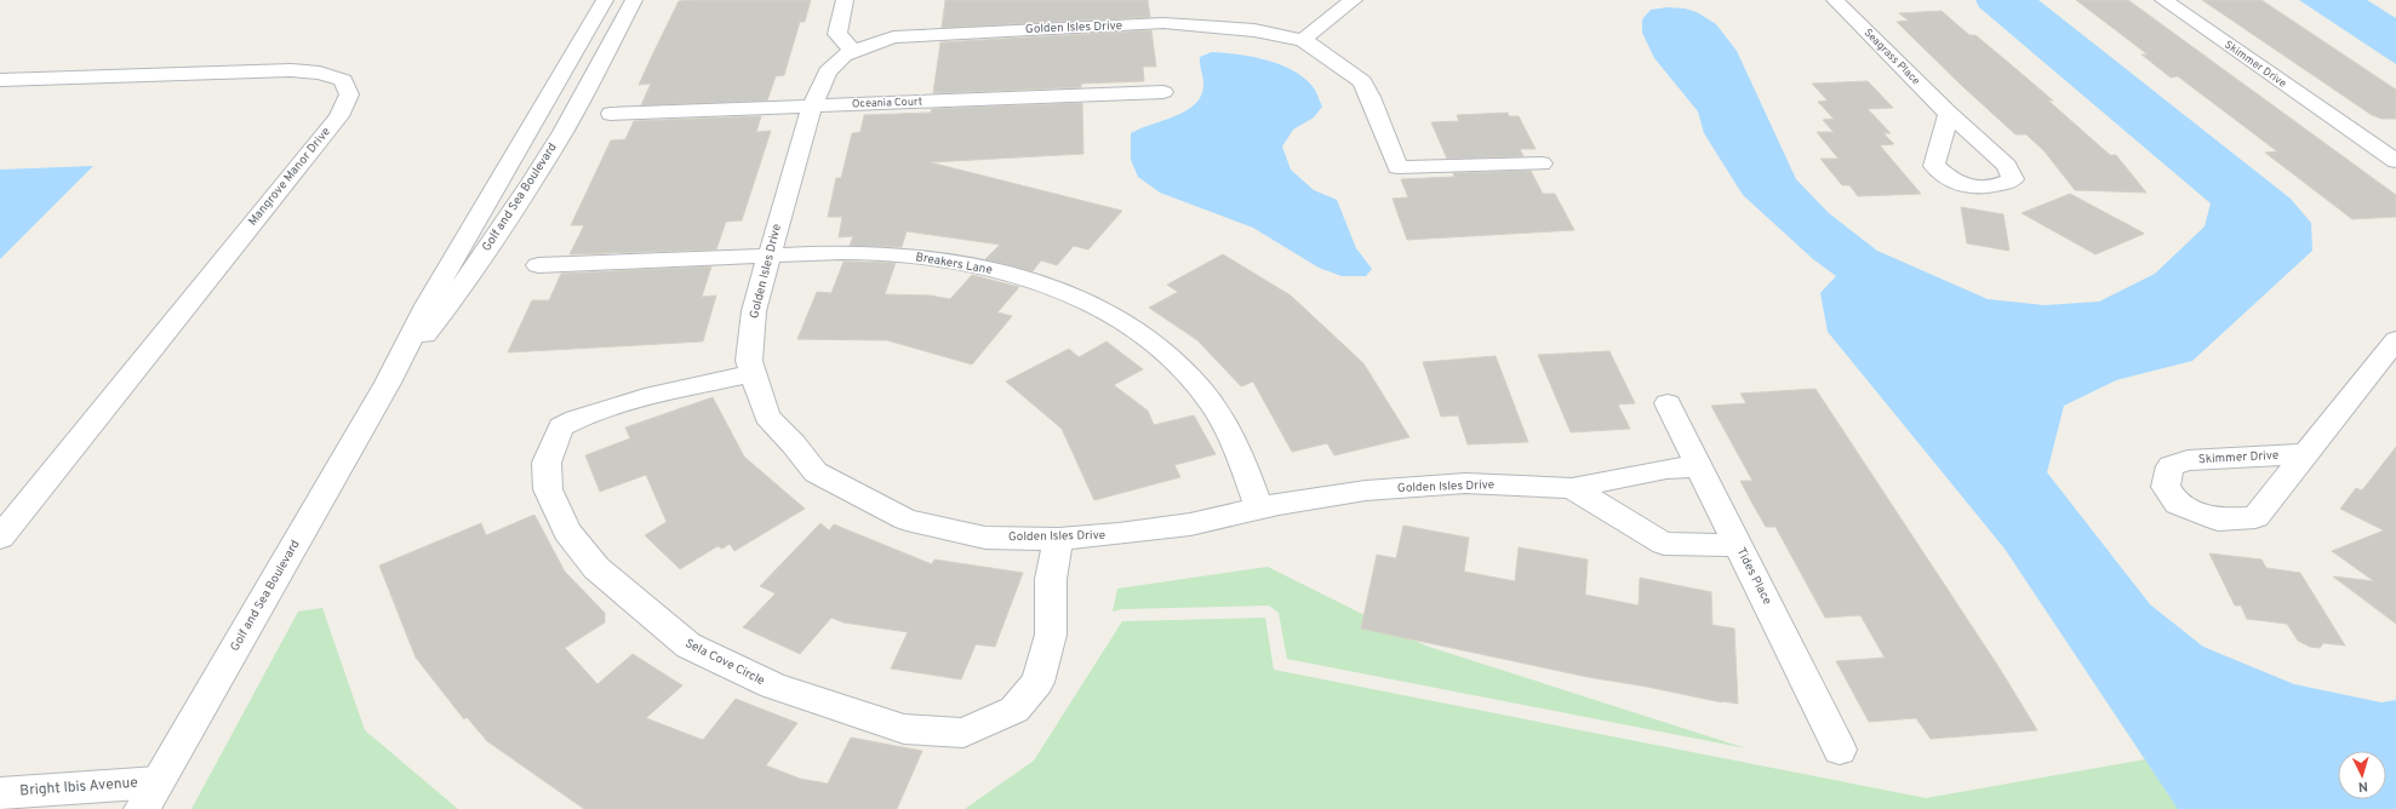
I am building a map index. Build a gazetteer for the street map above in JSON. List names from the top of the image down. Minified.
{"streets":{"street":["Golden Isles Drive","Seagrass Place","Skimmer Drive","Oceania Court","Mangrove Manor Drive","Golf and Sea Boulevard","Breakers Lane","Tides Place","Sela Cove Circle","Bright Ibis Avenue"]},"crossings":[["Golden Isles Drive","Oceania Court"],["Golden Isles Drive","Breakers Lane"],["Golden Isles Drive","Tides Place"],["Golden Isles Drive","Sela Cove Circle"],["Golf and Sea Boulevard","Bright Ibis Avenue"]],"north":"bottom"}
